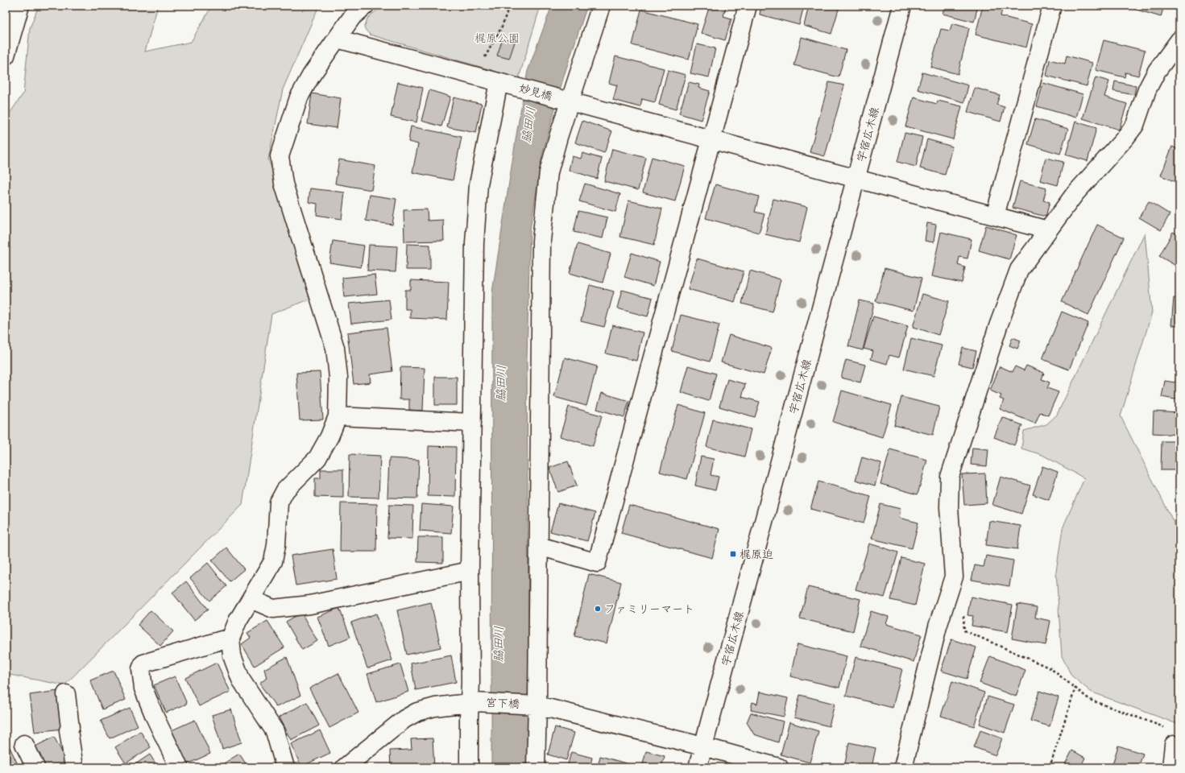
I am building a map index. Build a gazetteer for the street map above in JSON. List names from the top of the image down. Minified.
{"streets":{"street":["妙見橋","宇宿広木線","宮下橋"]},"crossings":[["妙見橋","宇宿広木線"],["宇宿広木線","宮下橋"]],"water":["脇田川"],"parks":["梶原公園"],"places":{"transit":["梶原迫"],"other":["ファミリーマート"]}}
